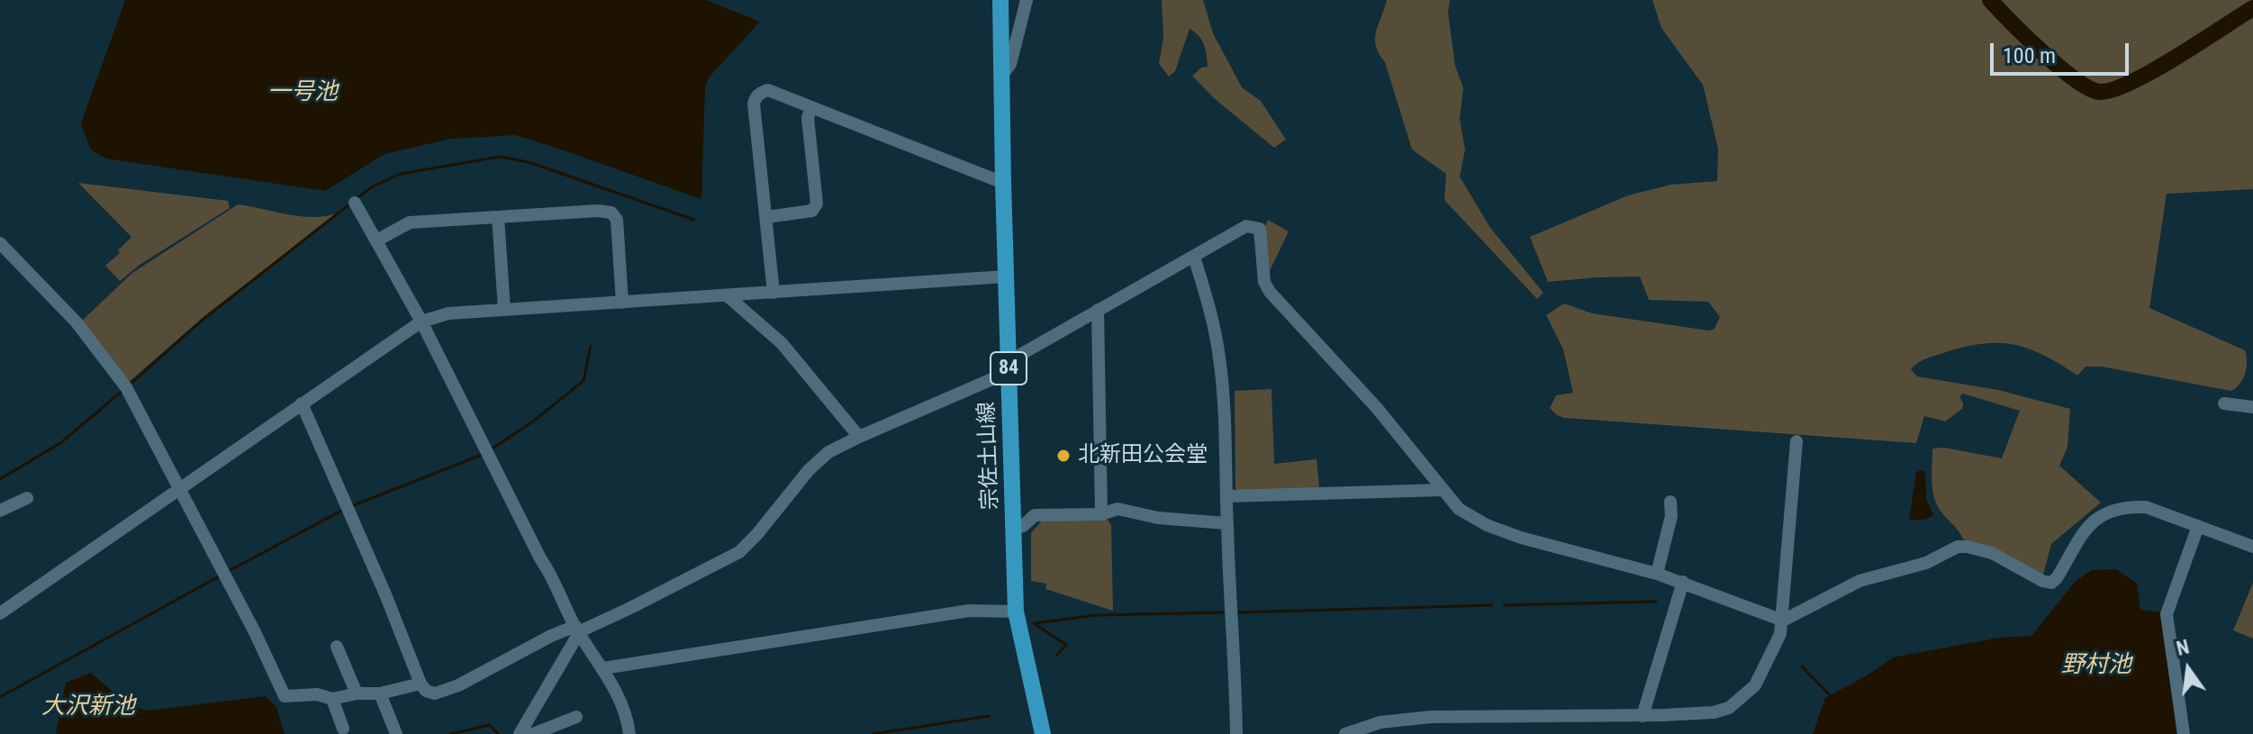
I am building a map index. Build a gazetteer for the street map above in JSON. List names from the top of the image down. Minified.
{"streets":{"main road":["84","宗佐土山線"]},"water":["一号池","野村池","大沢新池"],"places":["北新田公会堂"],"scale_bar":"100 m","north":"top"}
